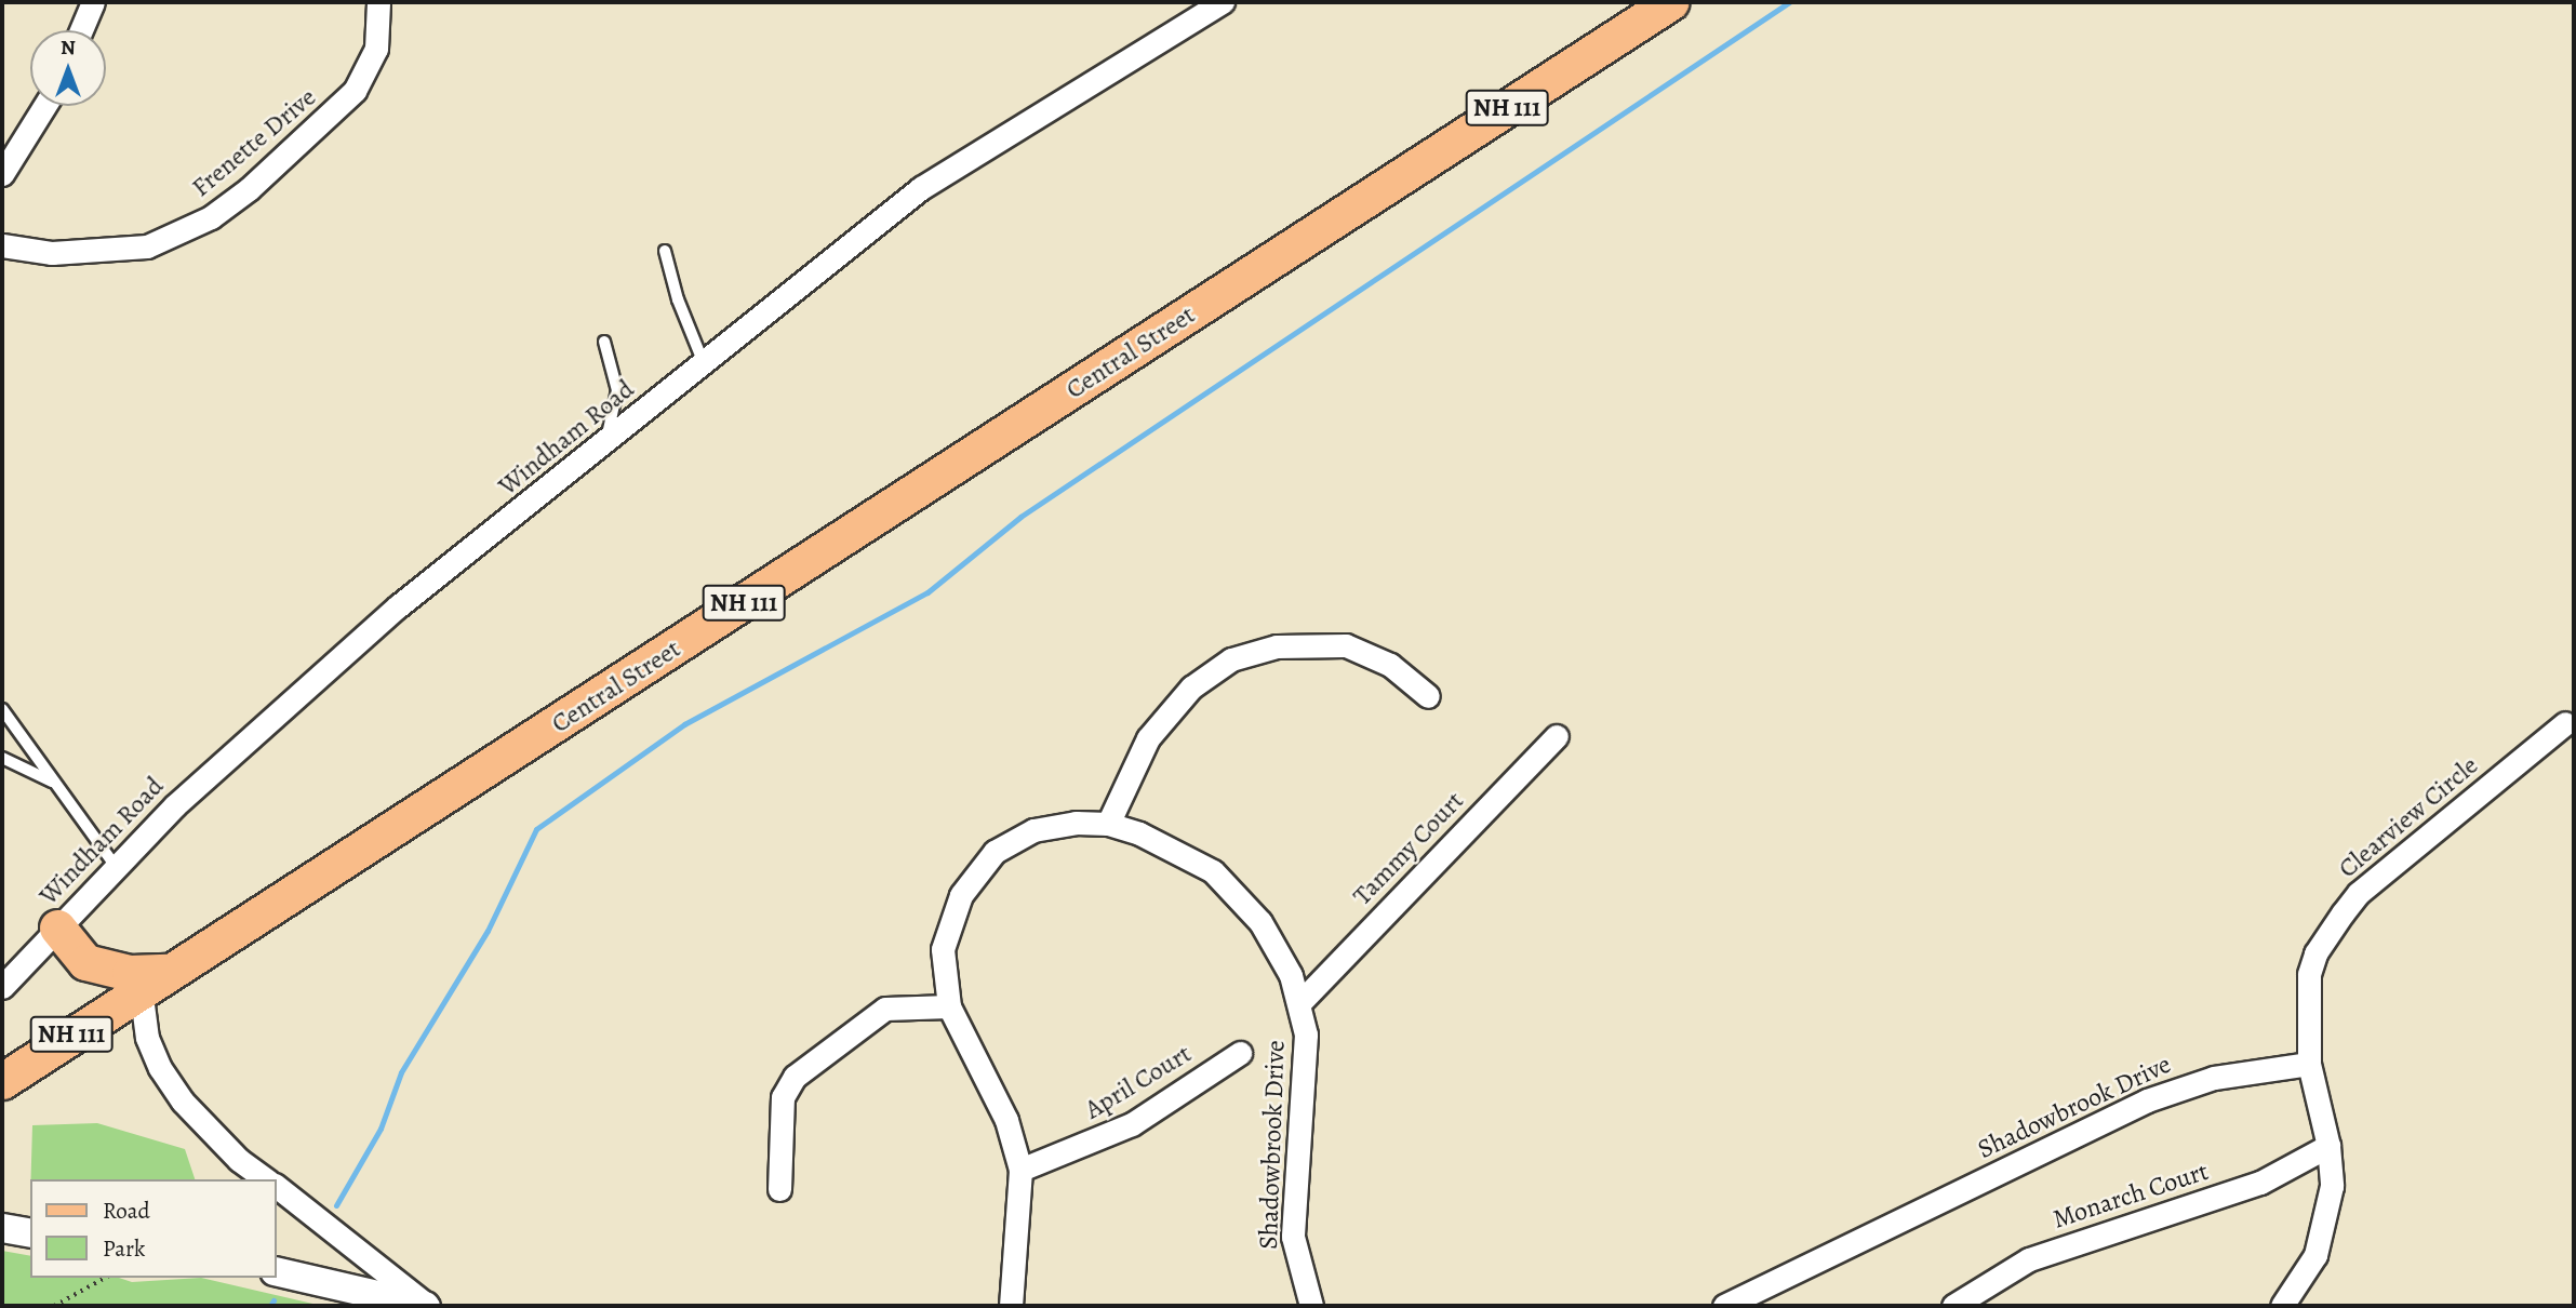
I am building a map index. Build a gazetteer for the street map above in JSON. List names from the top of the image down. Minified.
{"streets":{"main road":["NH 111","Central Street"],"street":["Frenette Drive","Windham Road","Clearview Circle","Tammy Court","April Court","Shadowbrook Drive","Monarch Court"]},"crossings":[["Clearview Circle","Shadowbrook Drive"],["Tammy Court","Shadowbrook Drive"],["April Court","Shadowbrook Drive"]],"legend":["Road","Park"],"north":"top"}
